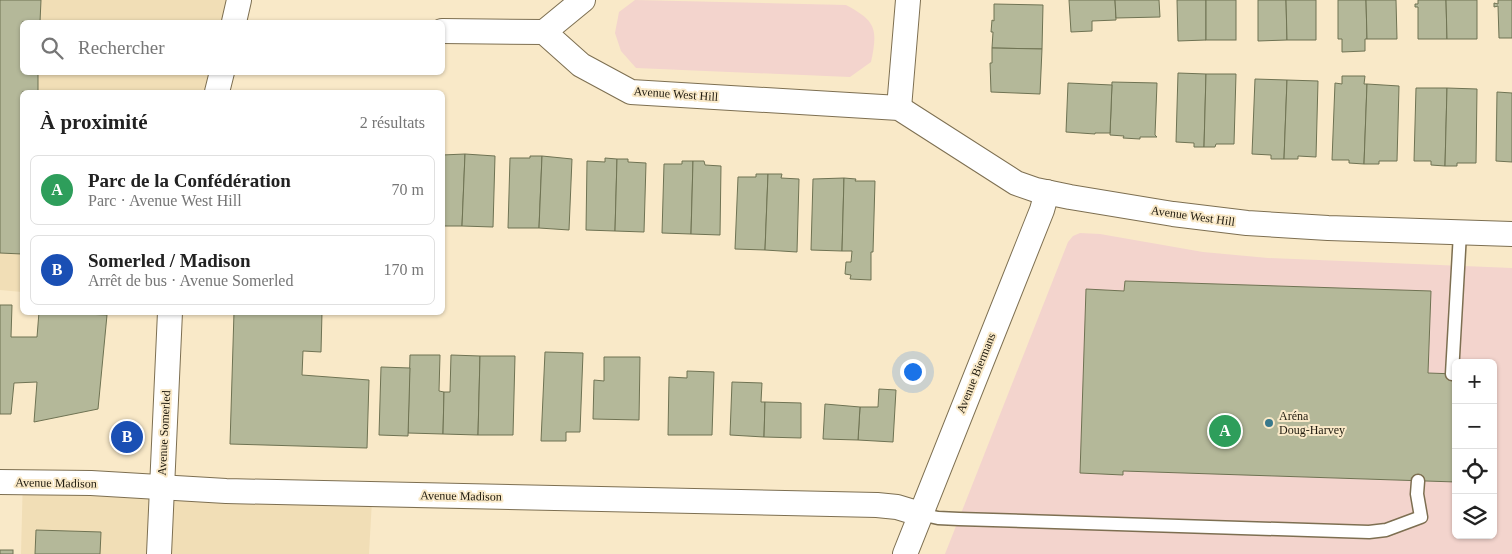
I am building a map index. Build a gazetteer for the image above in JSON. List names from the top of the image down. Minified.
{"streets":{"street":["Avenue West Hill","Avenue Biermans","Avenue Somerled","Avenue Madison"]},"crossings":[["Avenue West Hill","Avenue Biermans"],["Avenue Biermans","Avenue Madison"],["Avenue Somerled","Avenue Madison"]],"places":["Aréna Doug-Harvey"],"page":{"search":"Rechercher","heading":["À proximité","2 résultats"],"list":[{"mark":"A","name":"Parc de la Confédération","note":"Parc · Avenue West Hill","value":"70 m"},{"mark":"B","name":"Somerled / Madison","note":"Arrêt de bus · Avenue Somerled","value":"170 m"}],"map_buttons":["+","−"],"pins":["A","B"]}}
